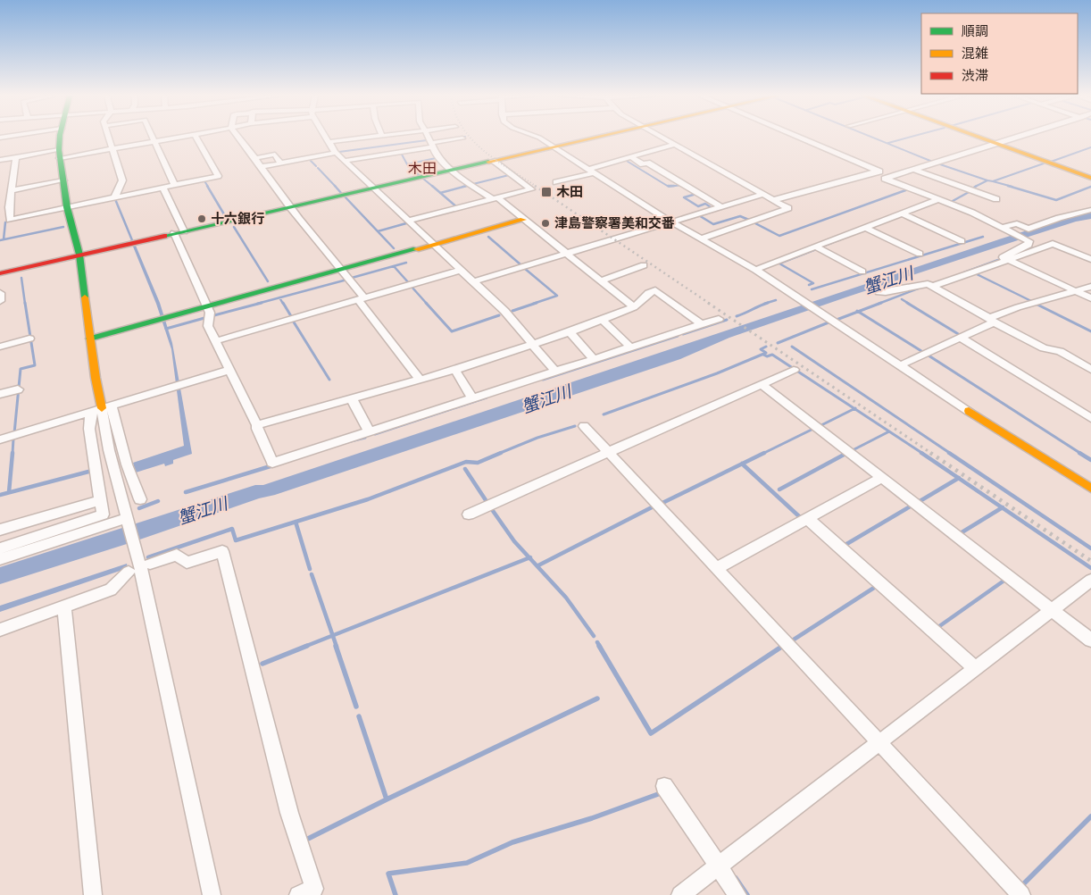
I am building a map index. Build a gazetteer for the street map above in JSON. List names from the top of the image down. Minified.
{"districts":["木田"],"water":["蟹江川"],"places":{"transit":["木田"],"other":["十六銀行","津島警察署美和交番"]},"legend":["順調","混雑","渋滞"]}
